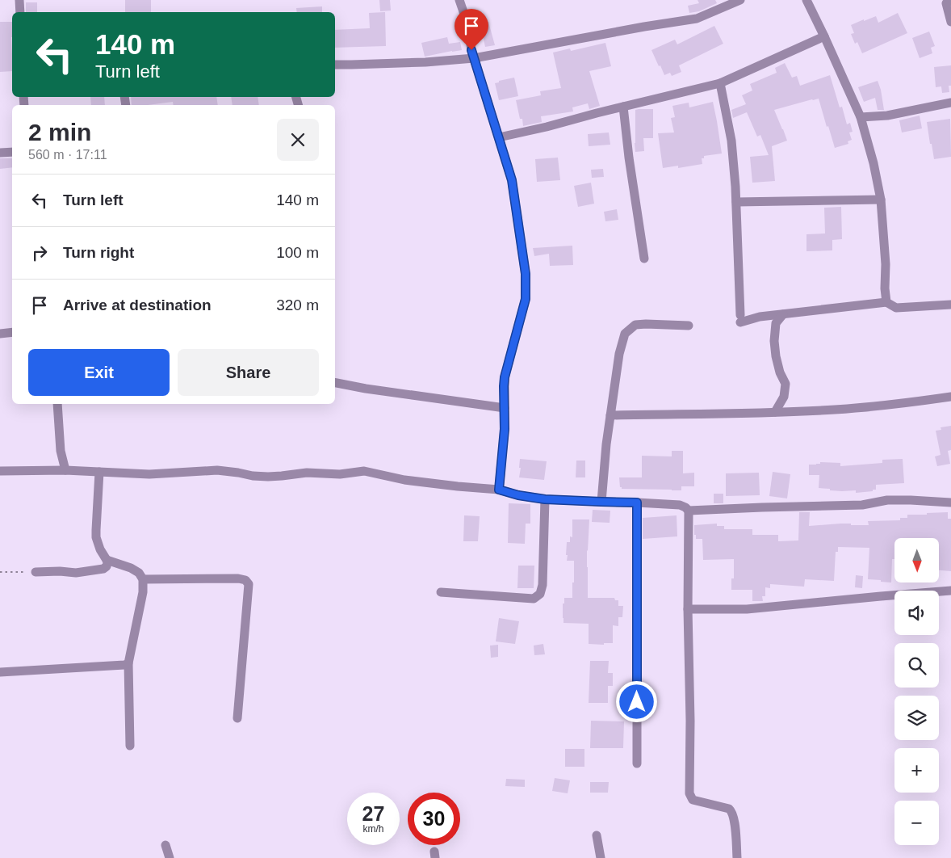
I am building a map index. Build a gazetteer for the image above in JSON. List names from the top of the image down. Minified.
{"north":"bottom","page":{"turn":["140 m","Turn left"],"heading":["2 min","560 m · 17:11"],"list":[{"name":"Turn left","value":"140 m"},{"name":"Turn right","value":"100 m"},{"name":"Arrive at destination","value":"320 m"}],"buttons":["Exit","Share"],"map_buttons":["+","−"],"speed":"27 km/h","limit":"30"}}
